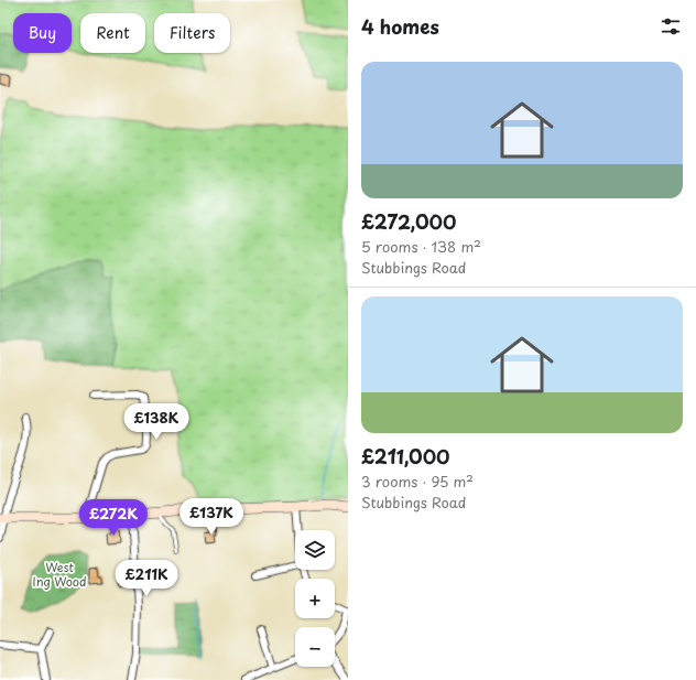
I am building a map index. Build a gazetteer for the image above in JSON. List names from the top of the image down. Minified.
{"parks":["West Ing Wood"],"page":{"heading":"4 homes","chip":["Buy","Rent","Filters"],"list":[{"name":"£272,000","note":"5 rooms · 138 m² · Stubbings Road"},{"name":"£211,000","note":"3 rooms · 95 m² · Stubbings Road"}],"price":["£138K","£137K","£272K","£211K"],"map_buttons":["+","−"]}}
